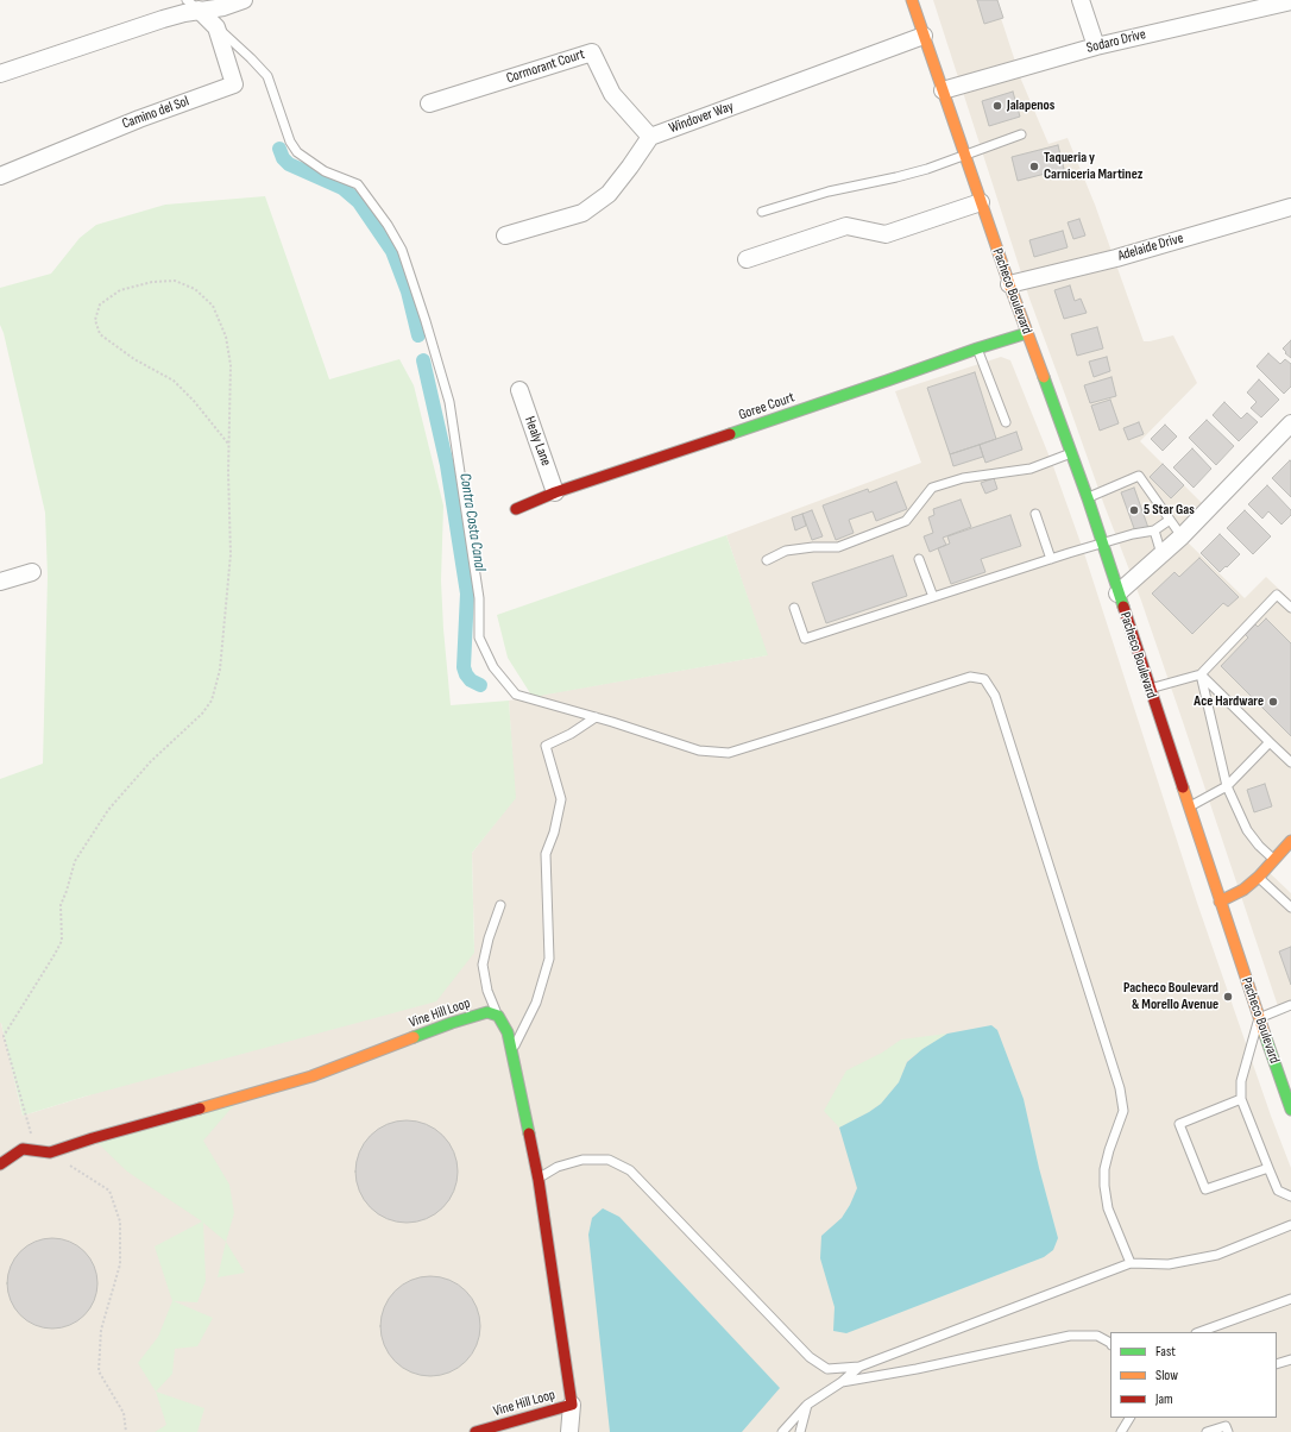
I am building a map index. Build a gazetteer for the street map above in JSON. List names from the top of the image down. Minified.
{"streets":{"street":["Sodaro Drive","Cormorant Court","Camino del Sol","Windover Way","Adelaide Drive","Pacheco Boulevard","Goree Court","Healy Lane","Vine Hill Loop"]},"crossings":[["Sodaro Drive","Pacheco Boulevard"],["Cormorant Court","Windover Way"],["Windover Way","Pacheco Boulevard"],["Adelaide Drive","Pacheco Boulevard"],["Pacheco Boulevard","Goree Court"],["Goree Court","Healy Lane"]],"water":["Contra Costa Canal"],"places":["Jalapenos","Taqueria y Carniceria Martinez","5 Star Gas","Ace Hardware","Pacheco Boulevard & Morello Avenue"],"legend":["Fast","Slow","Jam"]}
